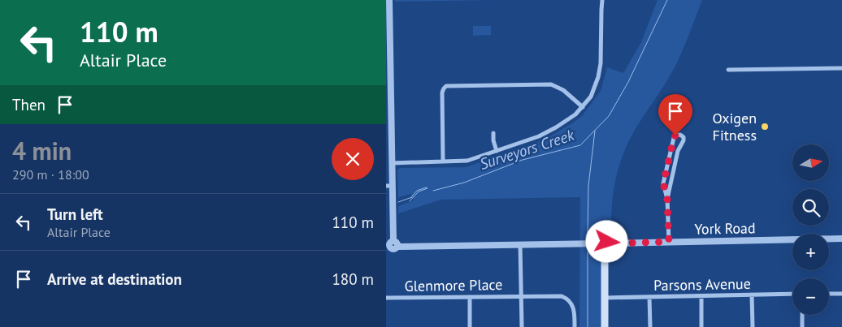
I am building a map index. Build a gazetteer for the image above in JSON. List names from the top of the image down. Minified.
{"streets":{"street":["York Road","Parsons Avenue","Glenmore Place"]},"water":["Surveyors Creek"],"places":["Oxigen Fitness"],"north":"right","page":{"turn":["110 m","Altair Place"],"then":"Then","heading":["4 min","290 m · 18:00"],"map_buttons":["+","−"],"list":[{"name":"Turn left","note":"Altair Place","value":"110 m"},{"name":"Arrive at destination","value":"180 m"}]}}
